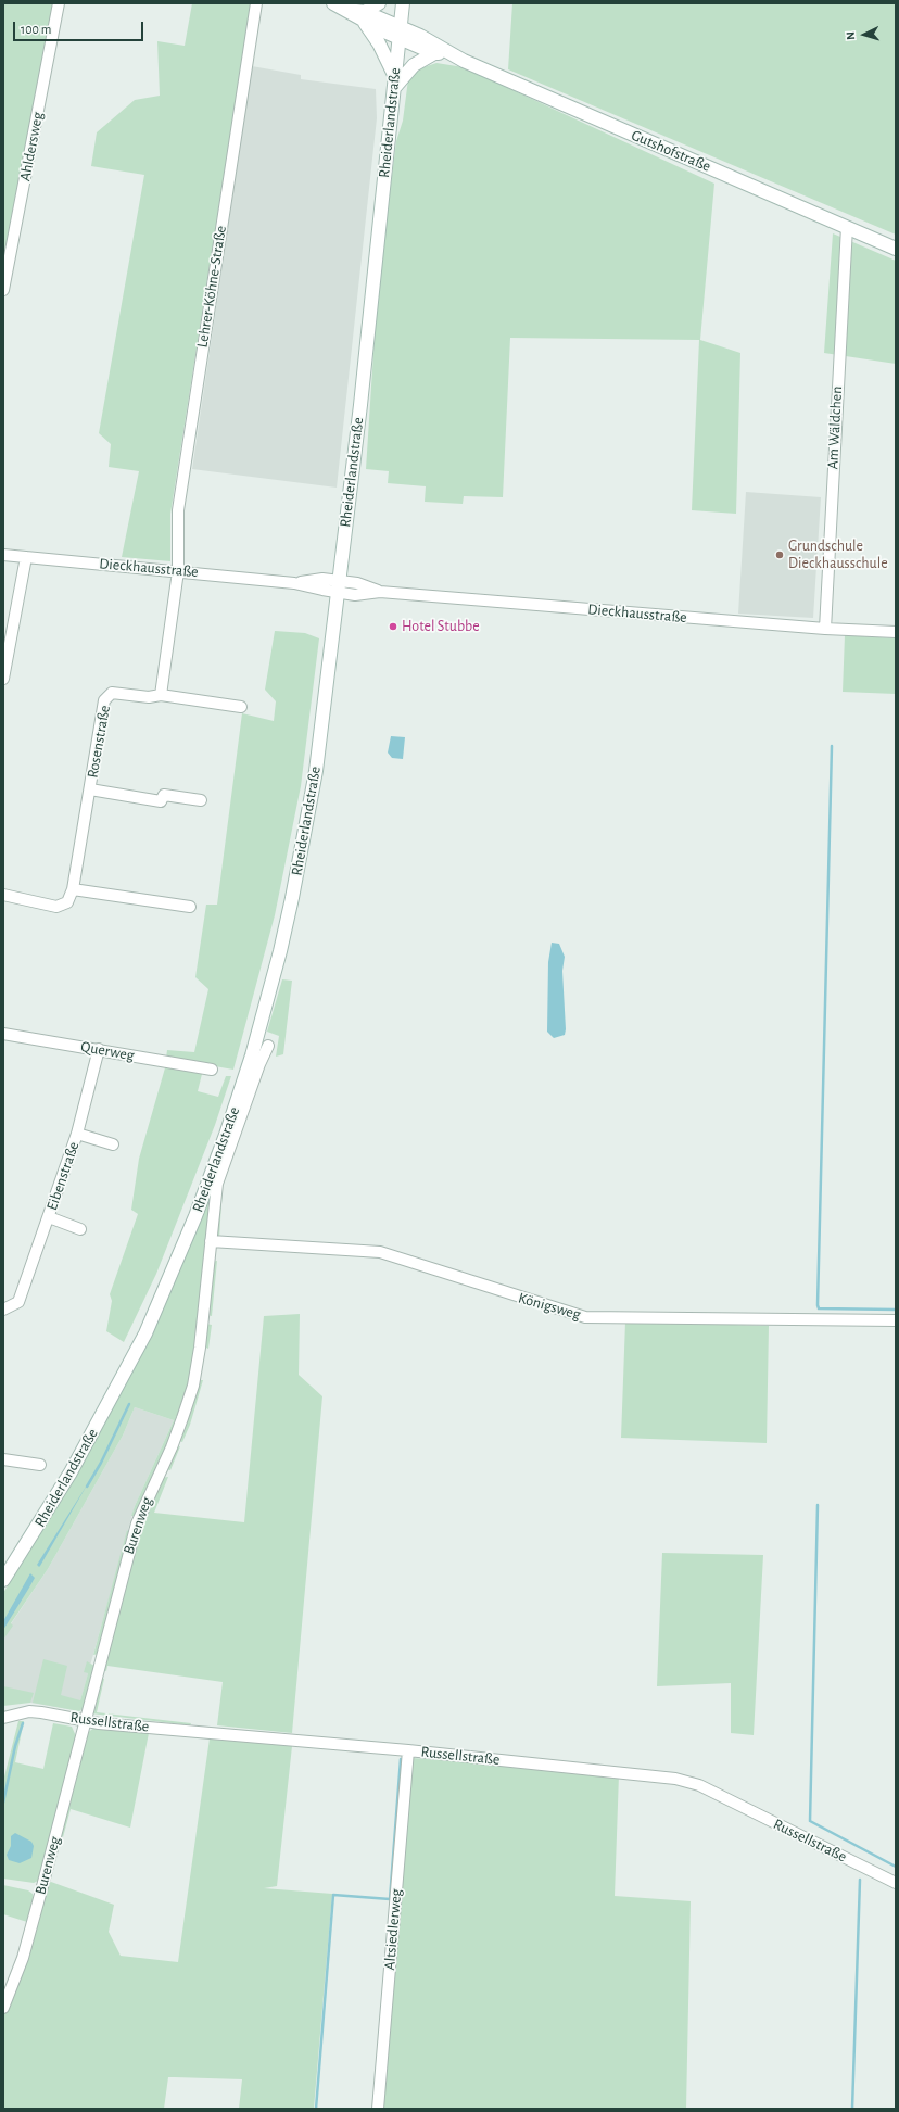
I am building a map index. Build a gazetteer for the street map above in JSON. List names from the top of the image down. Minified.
{"streets":{"main road":["Rheiderlandstraße","Gutshofstraße"],"street":["Ahldersweg","Lehrer-Köhne-Straße","Am Wäldchen","Dieckhausstraße","Rosenstraße","Querweg","Eibenstraße","Königsweg","Burenweg","Russellstraße","Altsiedlerweg"]},"crossings":[["Rheiderlandstraße","Gutshofstraße"],["Rheiderlandstraße","Dieckhausstraße"],["Gutshofstraße","Am Wäldchen"],["Lehrer-Köhne-Straße","Dieckhausstraße"],["Am Wäldchen","Dieckhausstraße"],["Querweg","Eibenstraße"],["Königsweg","Burenweg"],["Burenweg","Russellstraße"],["Russellstraße","Altsiedlerweg"]],"places":["Grundschule Dieckhausschule","Hotel Stubbe"],"scale_bar":"100 m","north":"left"}
